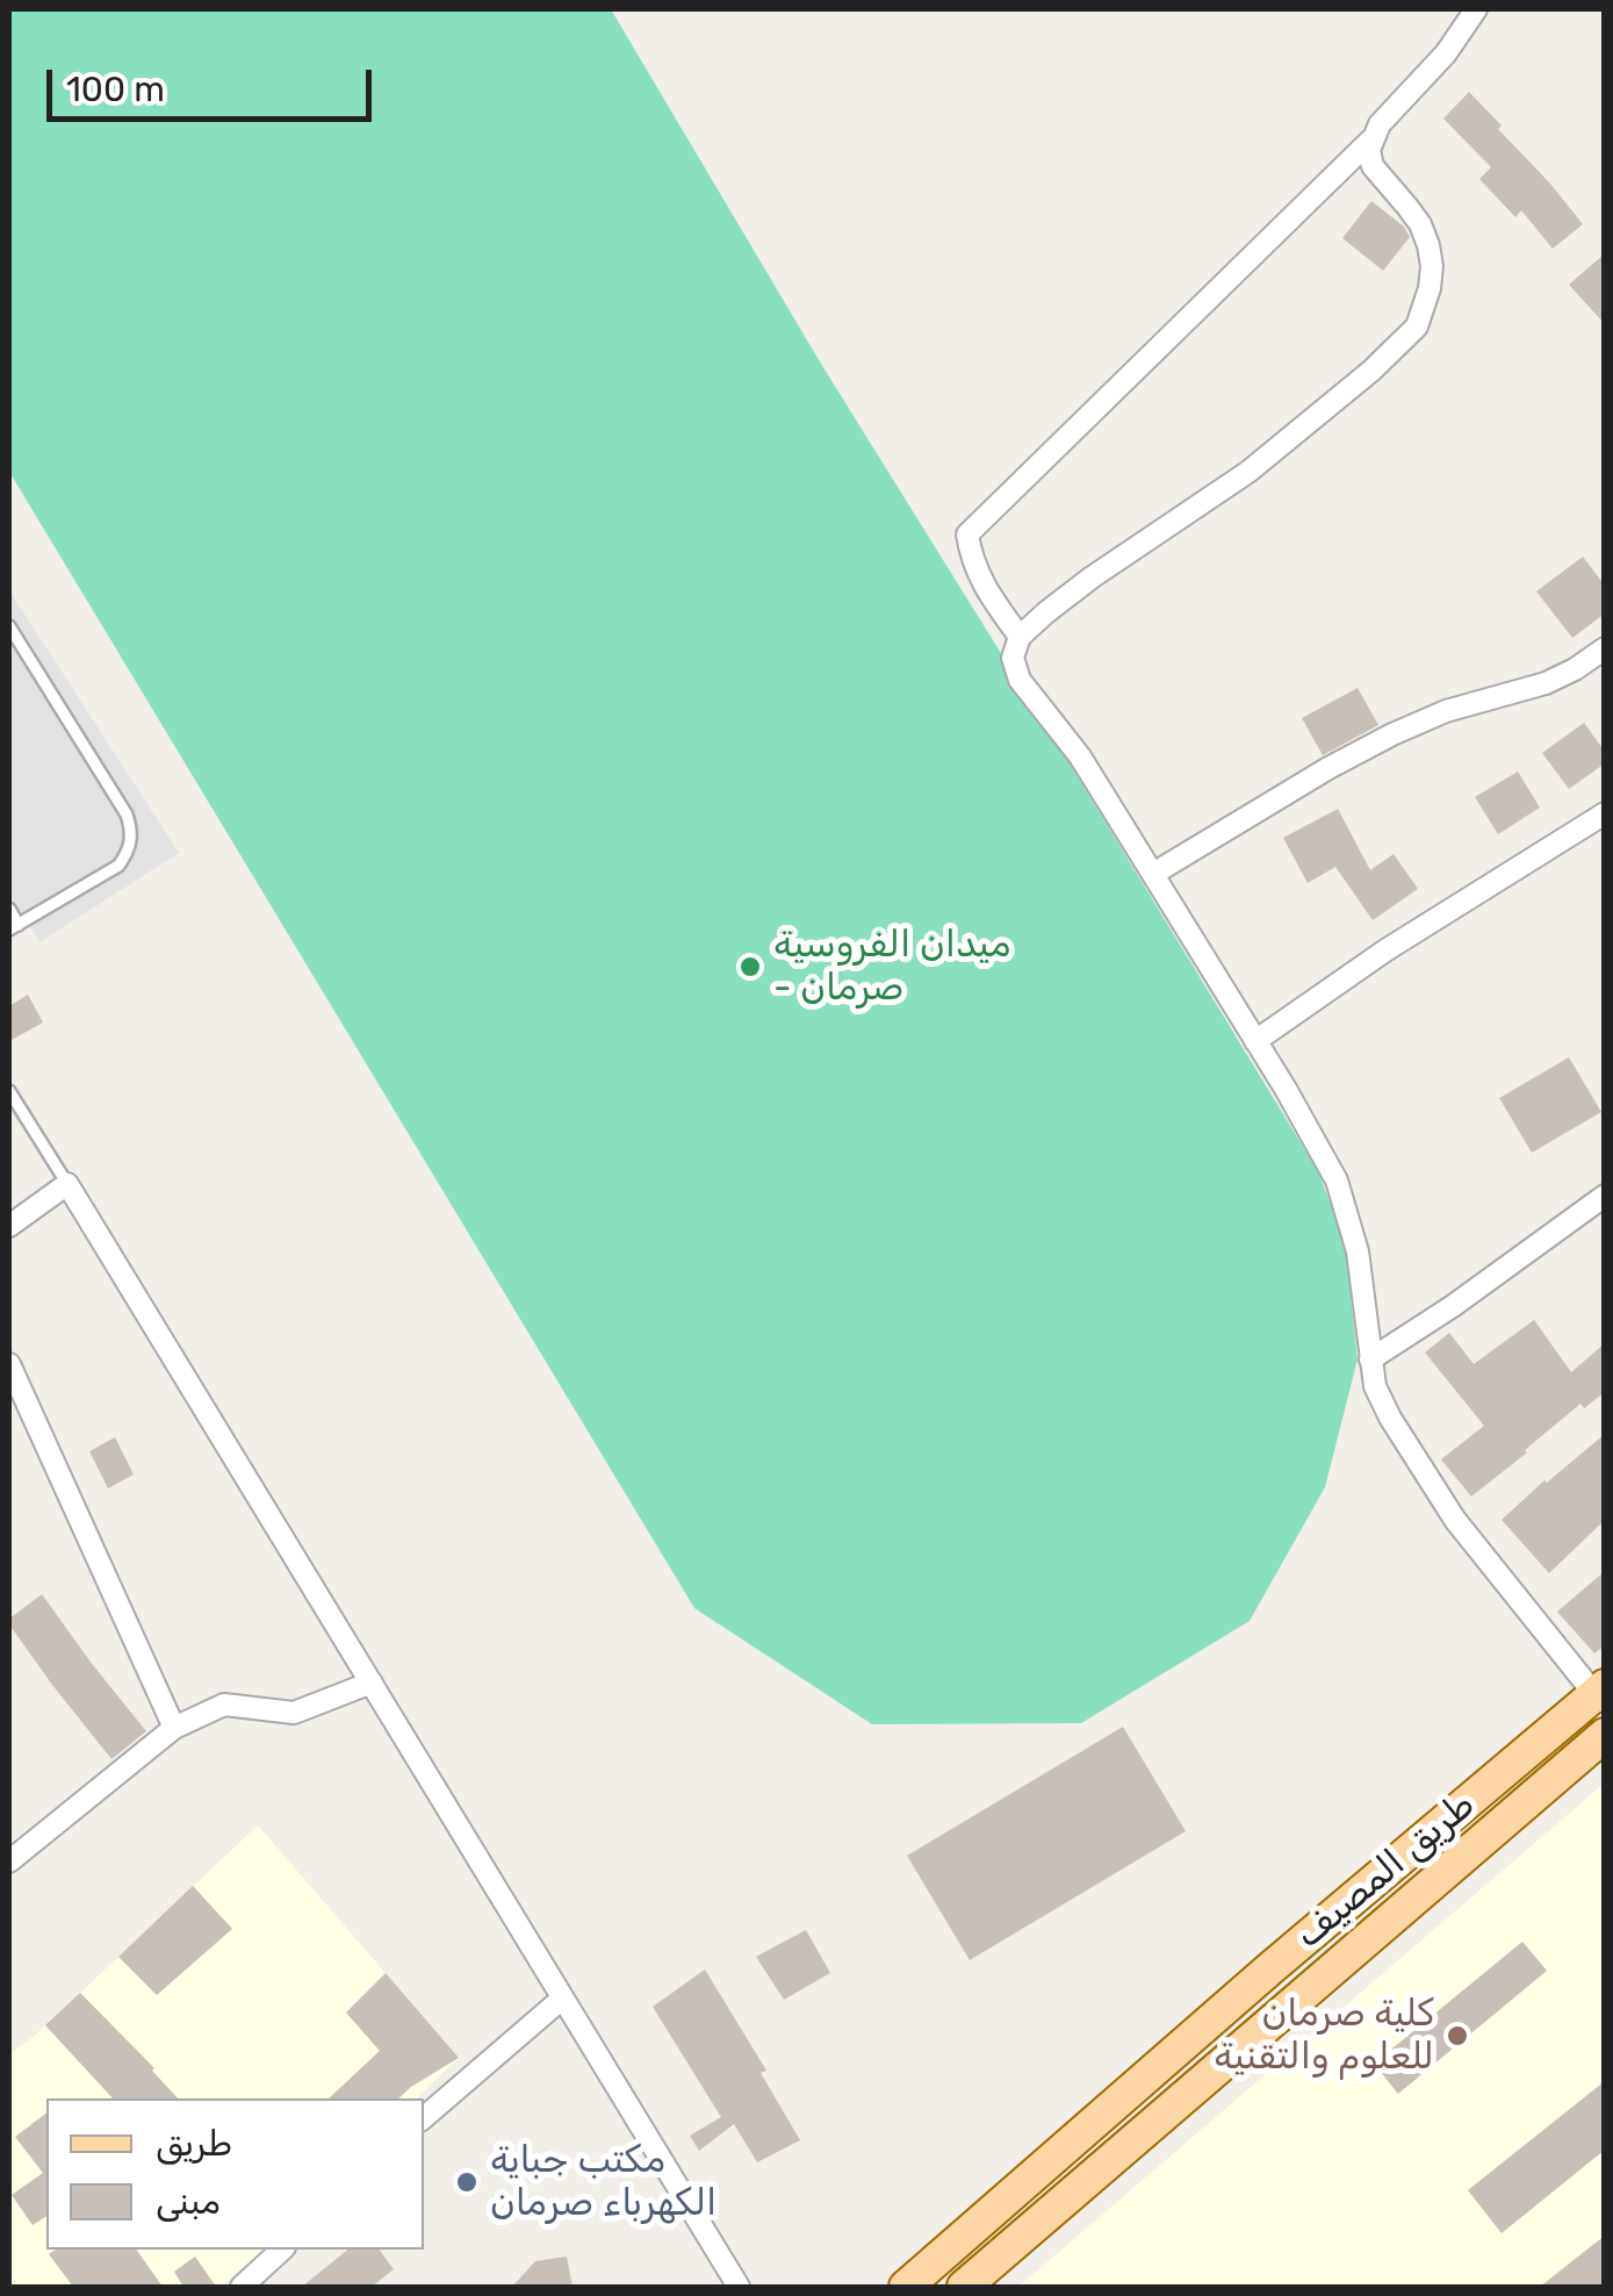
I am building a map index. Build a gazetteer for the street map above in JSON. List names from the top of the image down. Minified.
{"streets":{"main road":["طريق المصيف"]},"places":["ميدان الفروسية - صرمان","كلية صرمان للعلوم والتقنية","مكتب جباية الكهرباء صرمان"],"legend":["طريق","مبنى"],"scale_bar":"100 m"}
